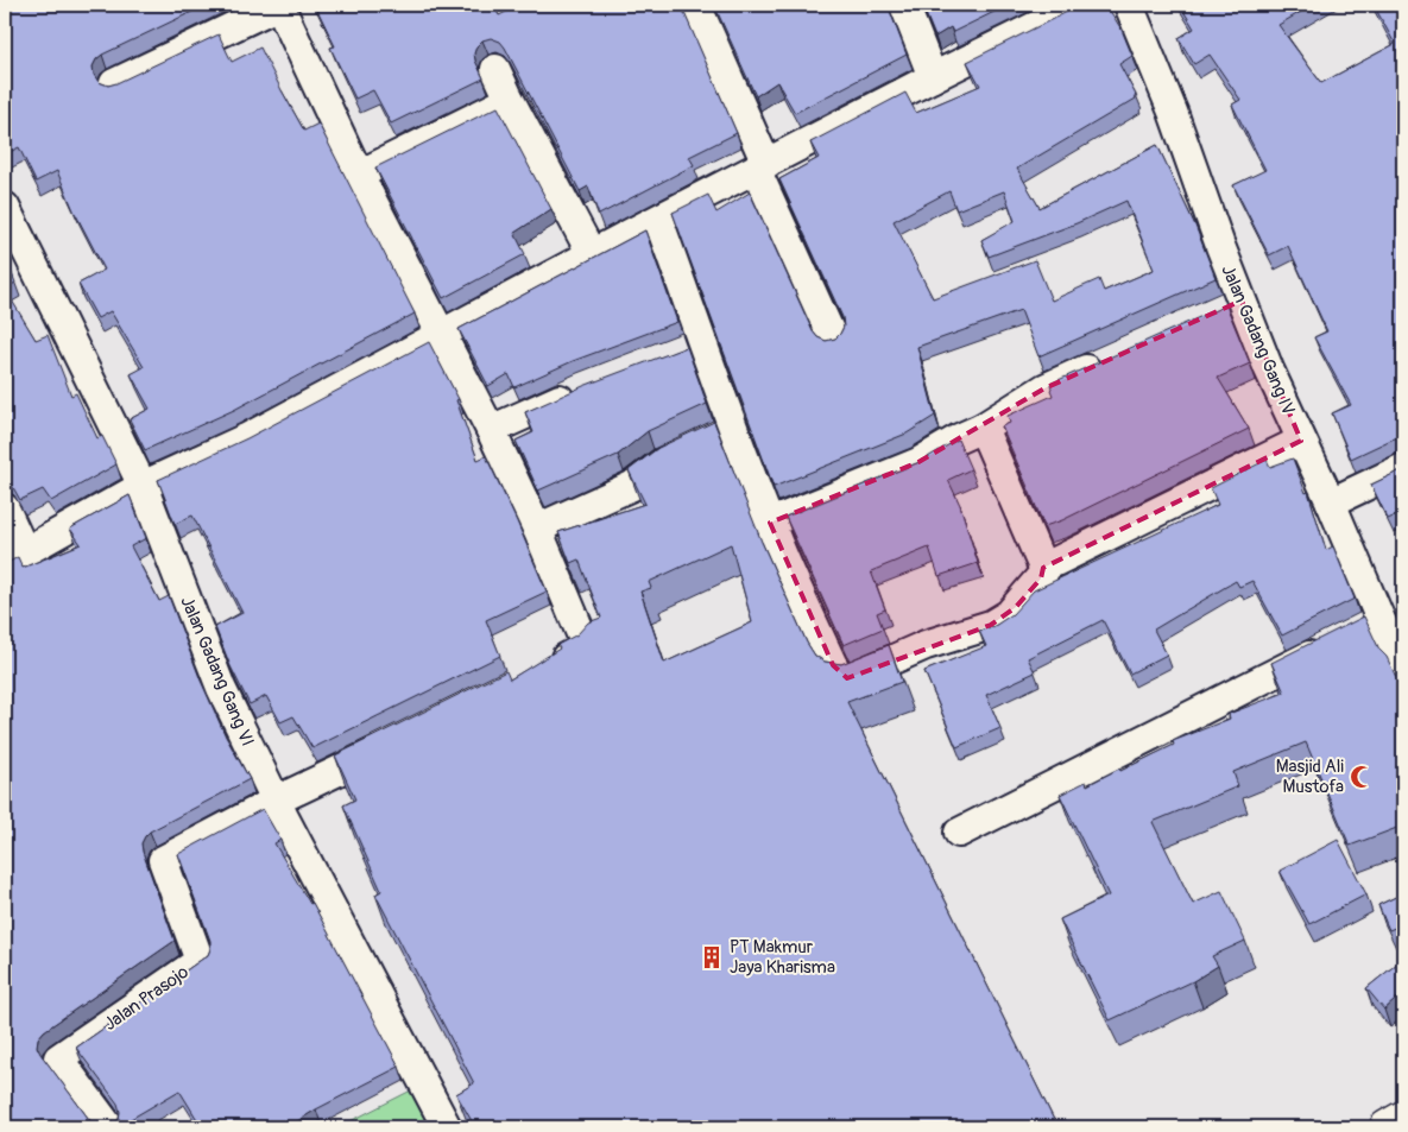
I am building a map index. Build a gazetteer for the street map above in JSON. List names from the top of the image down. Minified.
{"streets":{"street":["Jalan Gadang Gang IV","Jalan Gadang Gang VI","Jalan Prasojo"]},"crossings":[["Jalan Gadang Gang VI","Jalan Prasojo"]],"places":{"mosque":["Masjid Ali Mustofa"],"building":["PT Makmur Jaya Kharisma"]}}
